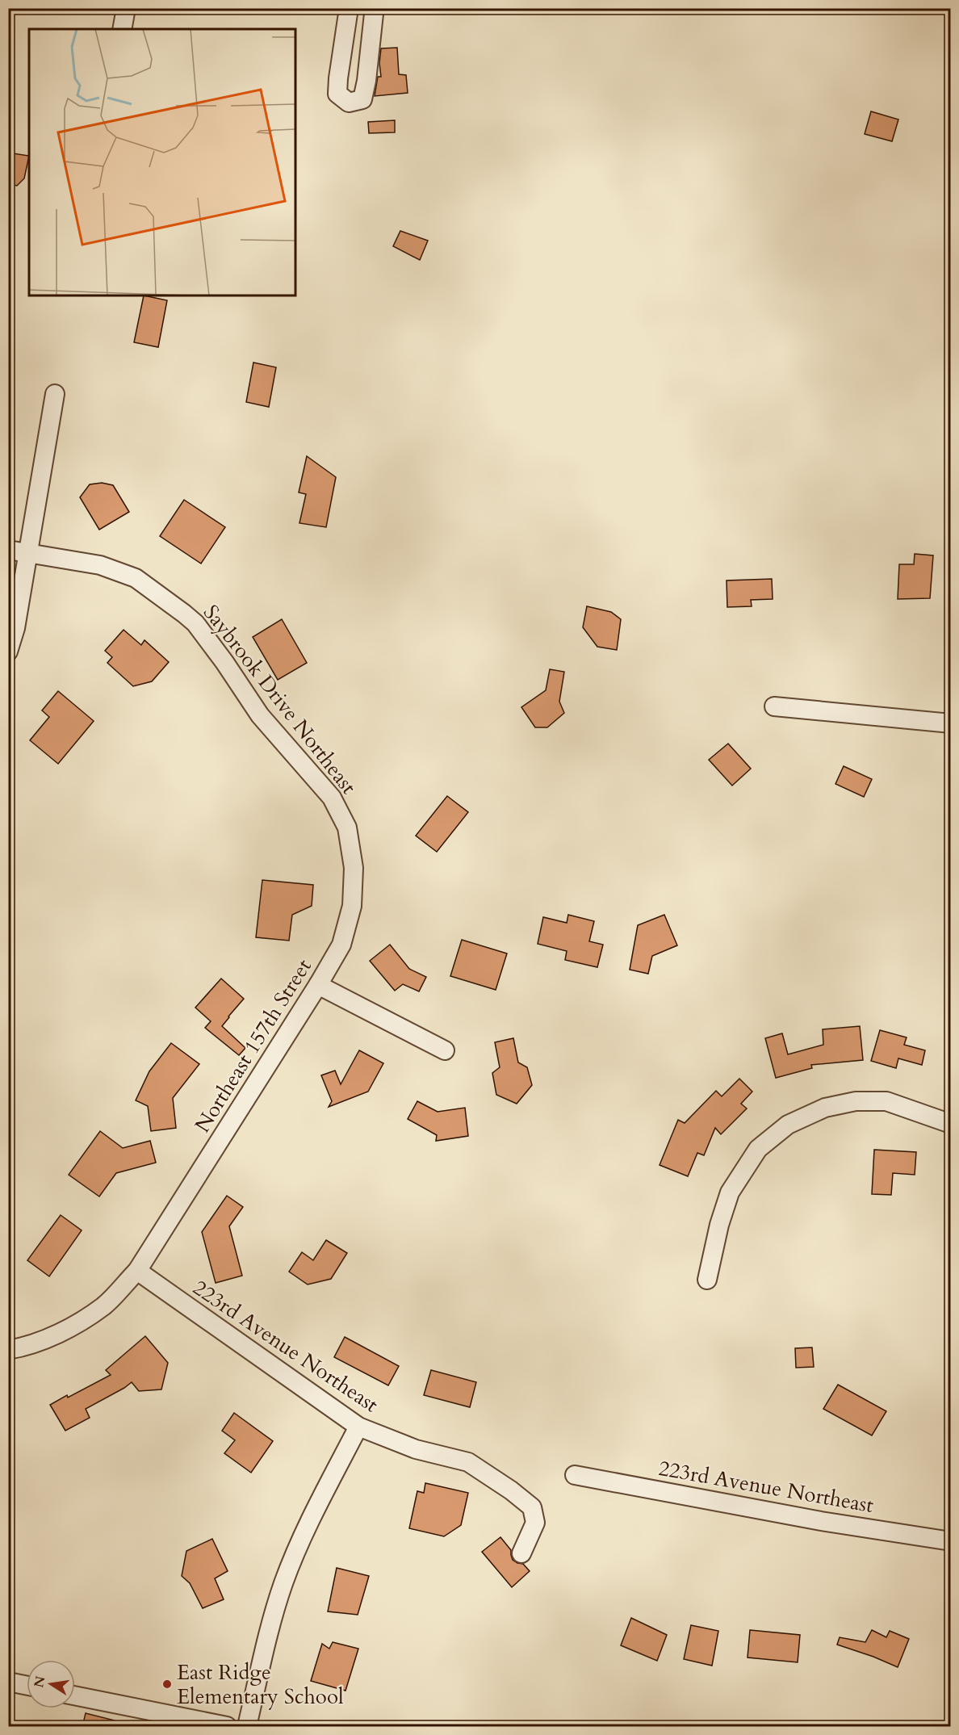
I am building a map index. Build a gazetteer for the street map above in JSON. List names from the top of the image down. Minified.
{"streets":{"street":["Saybrook Drive Northeast","Northeast 157th Street","223rd Avenue Northeast"]},"crossings":[["Saybrook Drive Northeast","Northeast 157th Street"],["Northeast 157th Street","223rd Avenue Northeast"]],"places":["East Ridge Elementary School"],"north":"left"}
